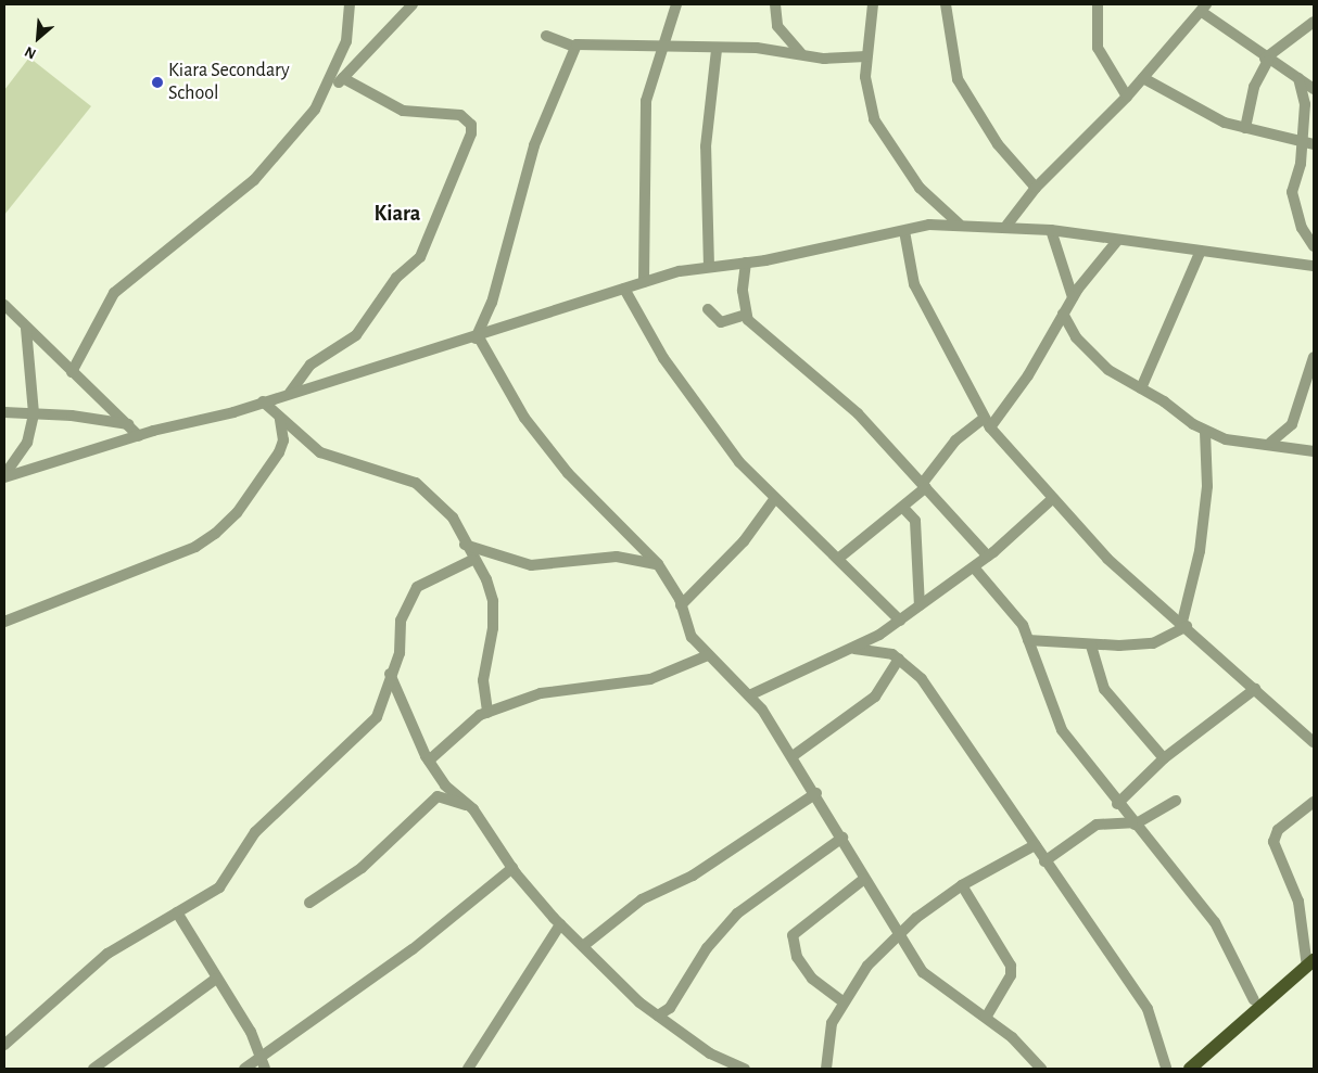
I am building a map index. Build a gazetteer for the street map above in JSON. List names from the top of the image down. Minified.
{"districts":["Kiara"],"places":["Kiara Secondary School"],"north":"bottom left"}
